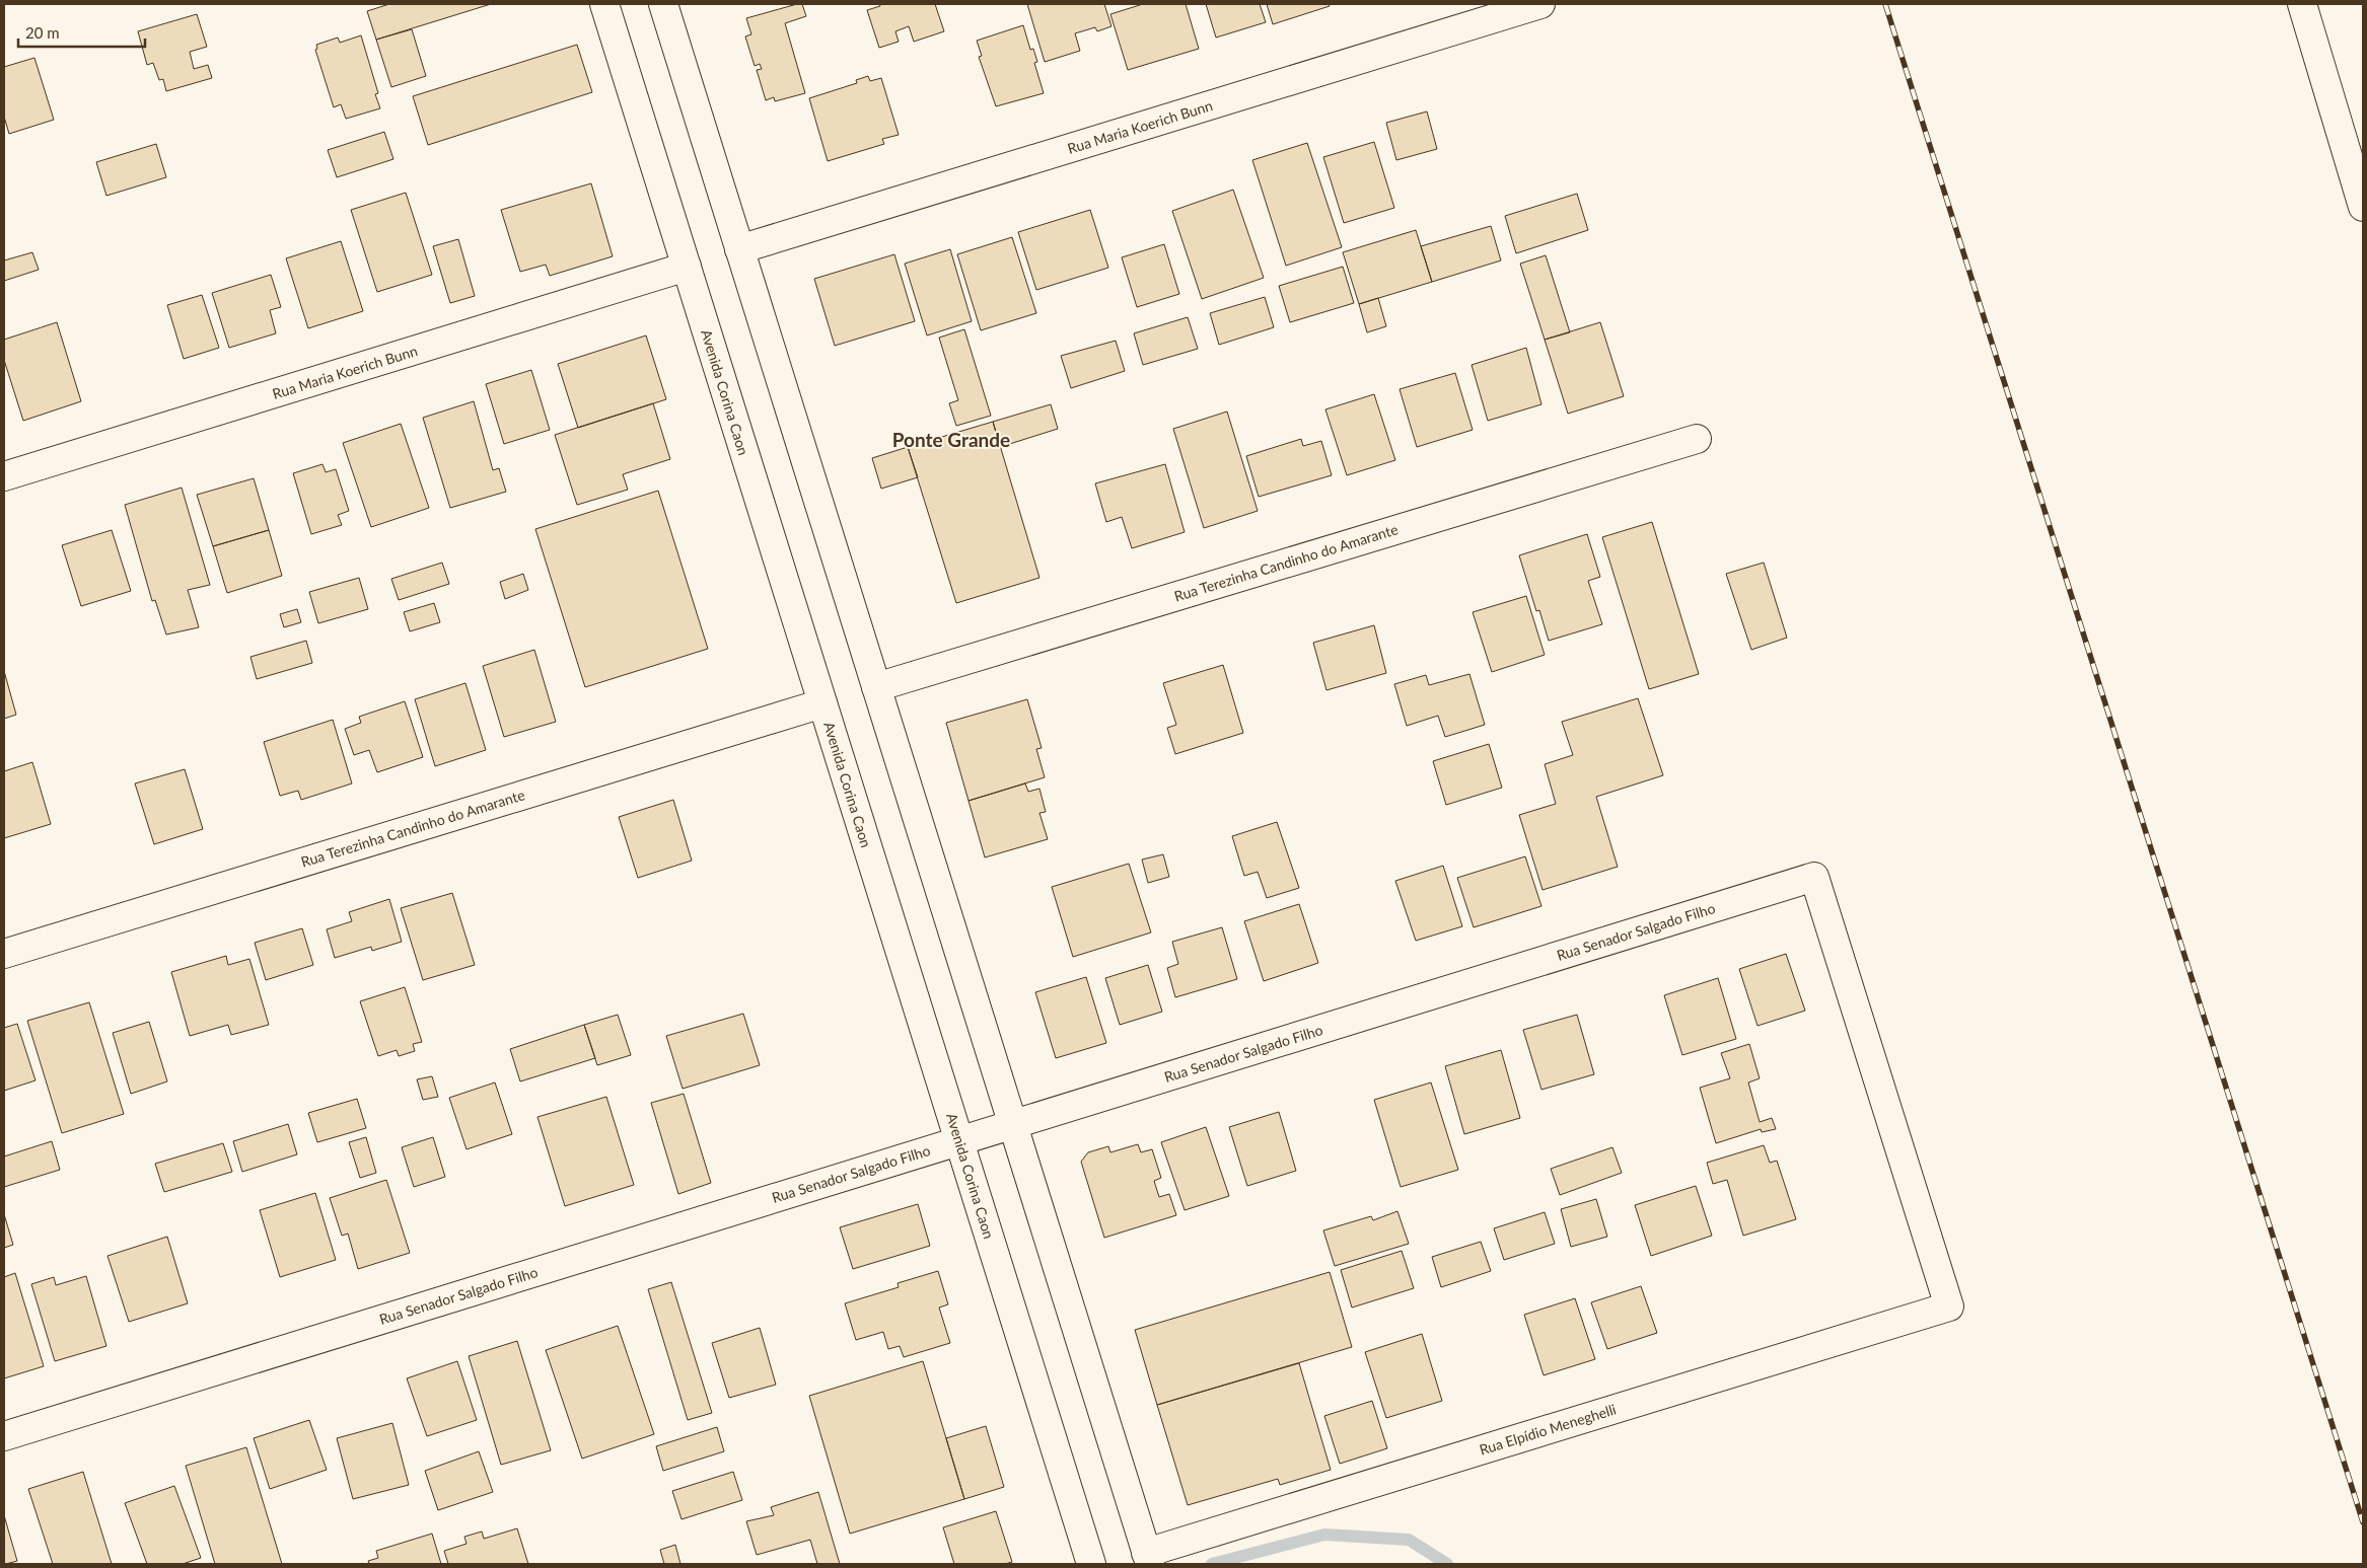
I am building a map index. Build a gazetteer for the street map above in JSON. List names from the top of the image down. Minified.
{"streets":{"street":["Rua Maria Koerich Bunn","Avenida Corina Caon","Rua Terezinha Candinho do Amarante","Rua Senador Salgado Filho","Rua Elpídio Meneghelli"]},"crossings":[["Rua Maria Koerich Bunn","Avenida Corina Caon"],["Avenida Corina Caon","Rua Terezinha Candinho do Amarante"],["Avenida Corina Caon","Rua Senador Salgado Filho"],["Rua Senador Salgado Filho","Rua Elpídio Meneghelli"]],"districts":["Ponte Grande"],"scale_bar":"20 m"}
